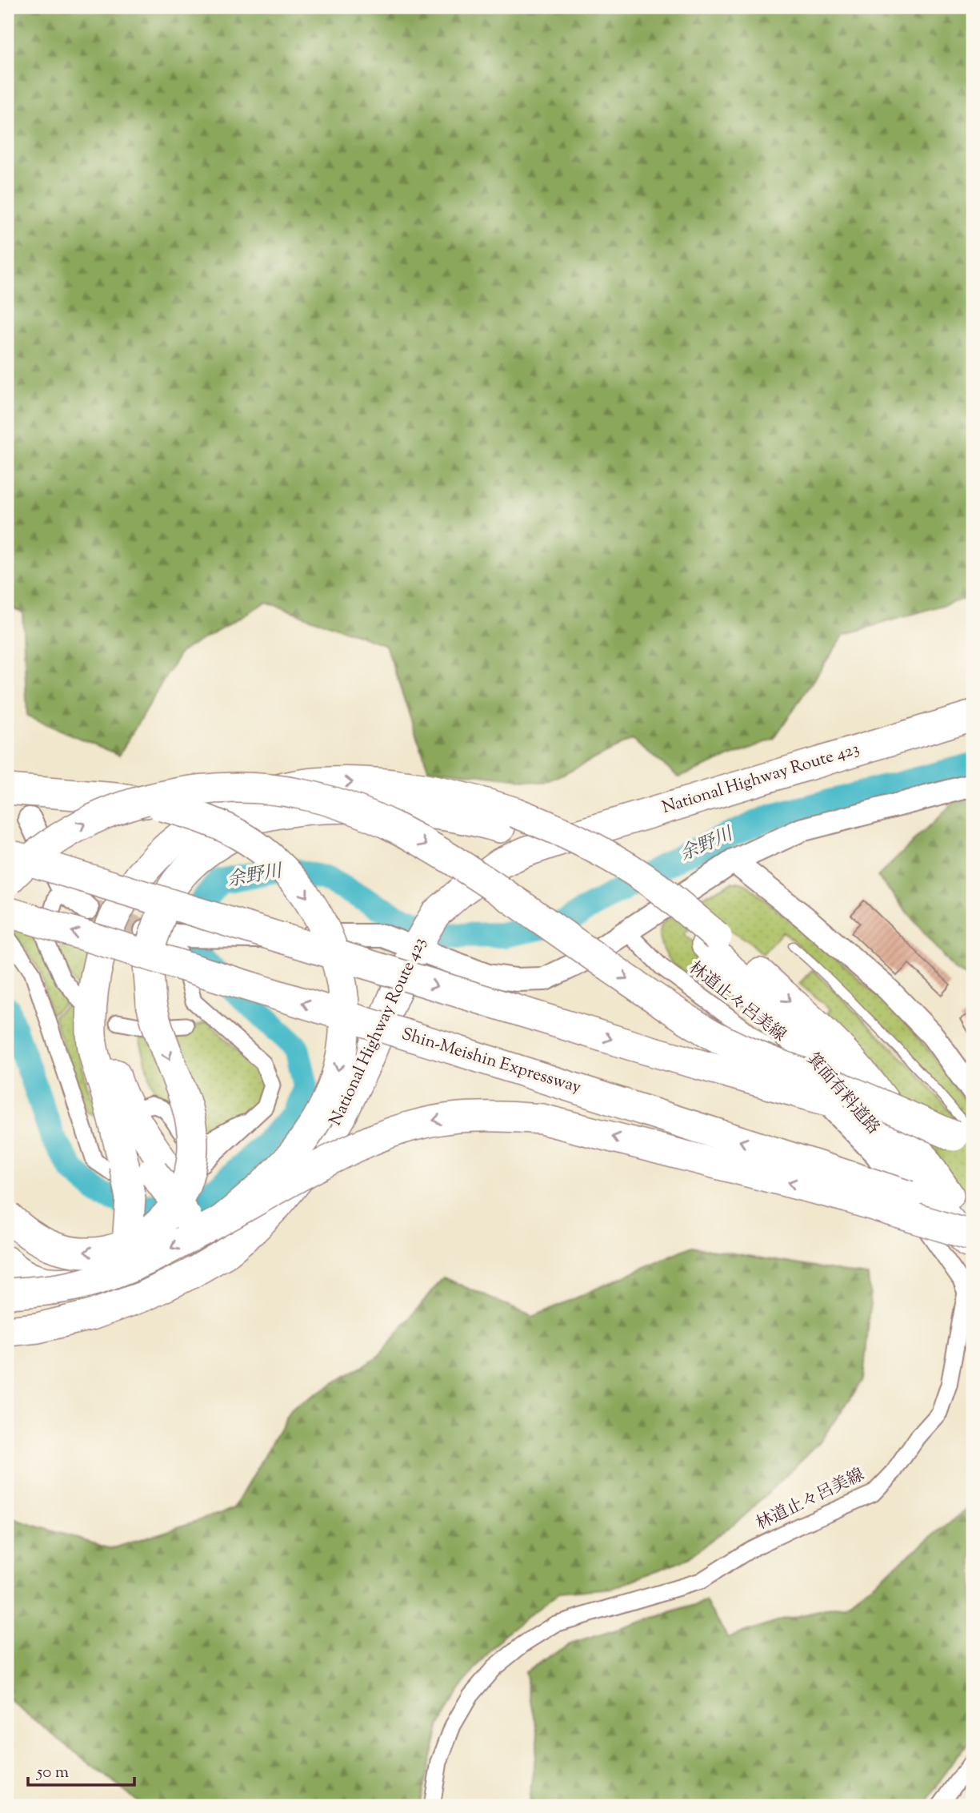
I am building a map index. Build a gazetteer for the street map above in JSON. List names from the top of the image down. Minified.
{"streets":{"highway":["National Highway Route 423","Shin-Meishin Expressway","箕面有料道路"],"street":["林道止々呂美線"]},"water":["余野川"],"scale_bar":"50 m"}
